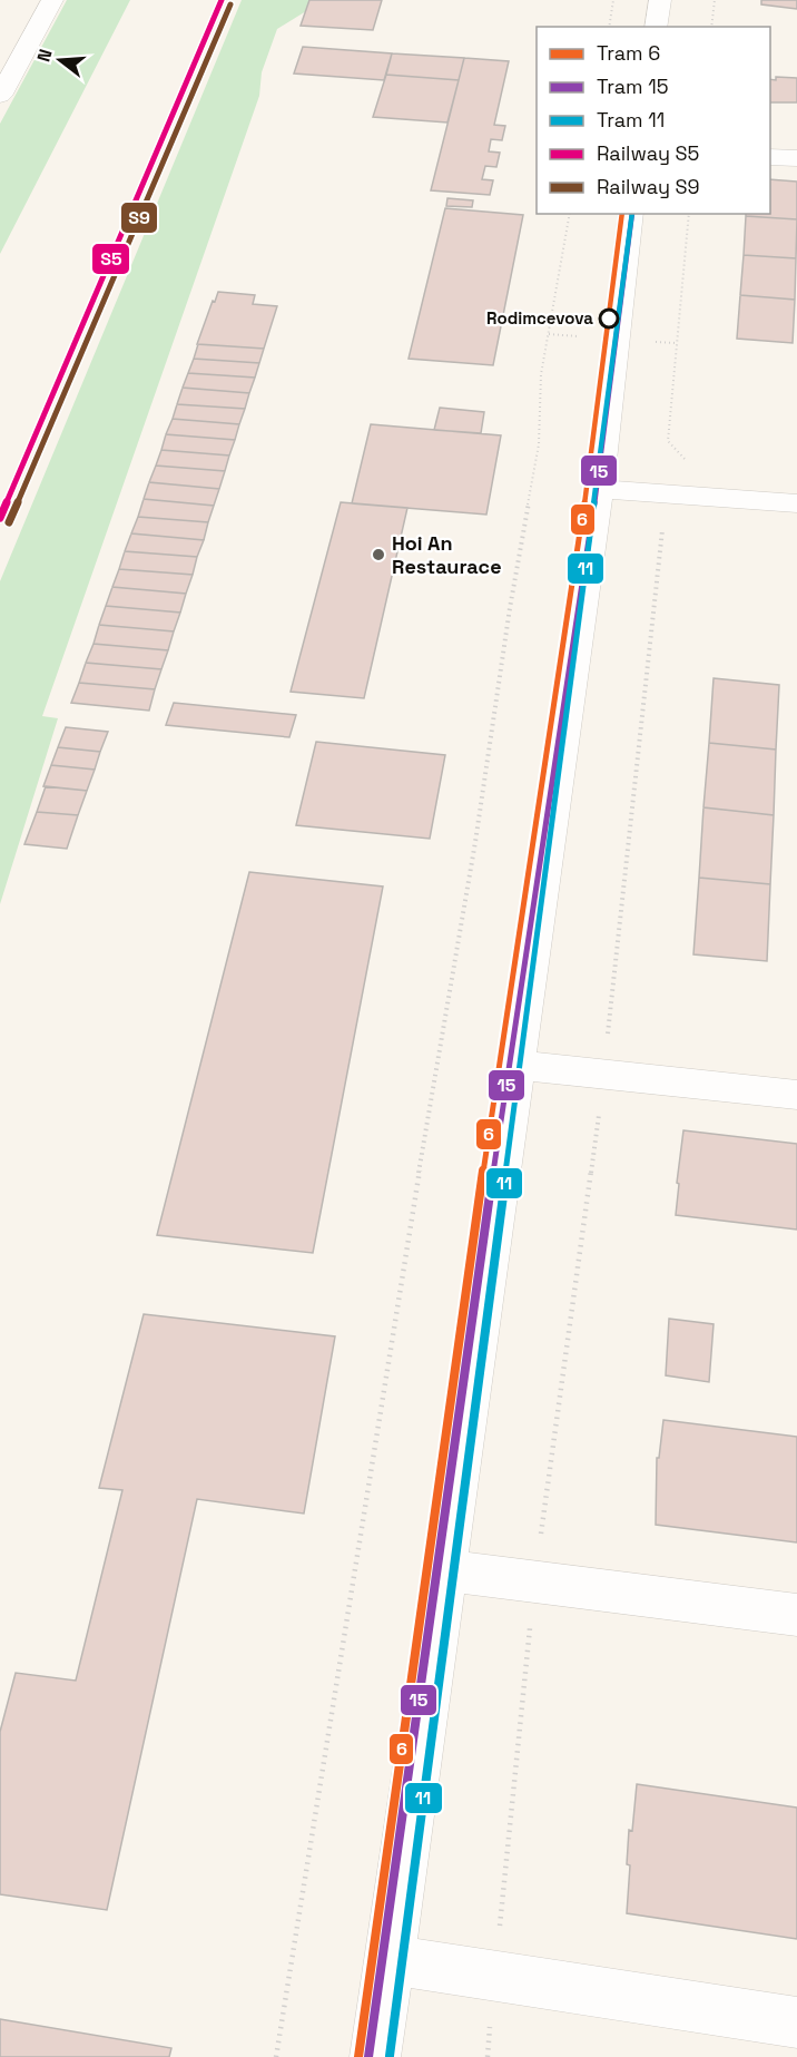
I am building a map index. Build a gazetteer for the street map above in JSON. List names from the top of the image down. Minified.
{"places":["Rodimcevova","Hoi An Restaurace"],"lines":["rail line S5","rail line S9","tram line 6","tram line 15","tram line 11"],"legend":["Tram 6","Tram 15","Tram 11","Railway S5","Railway S9"],"north":"left"}
